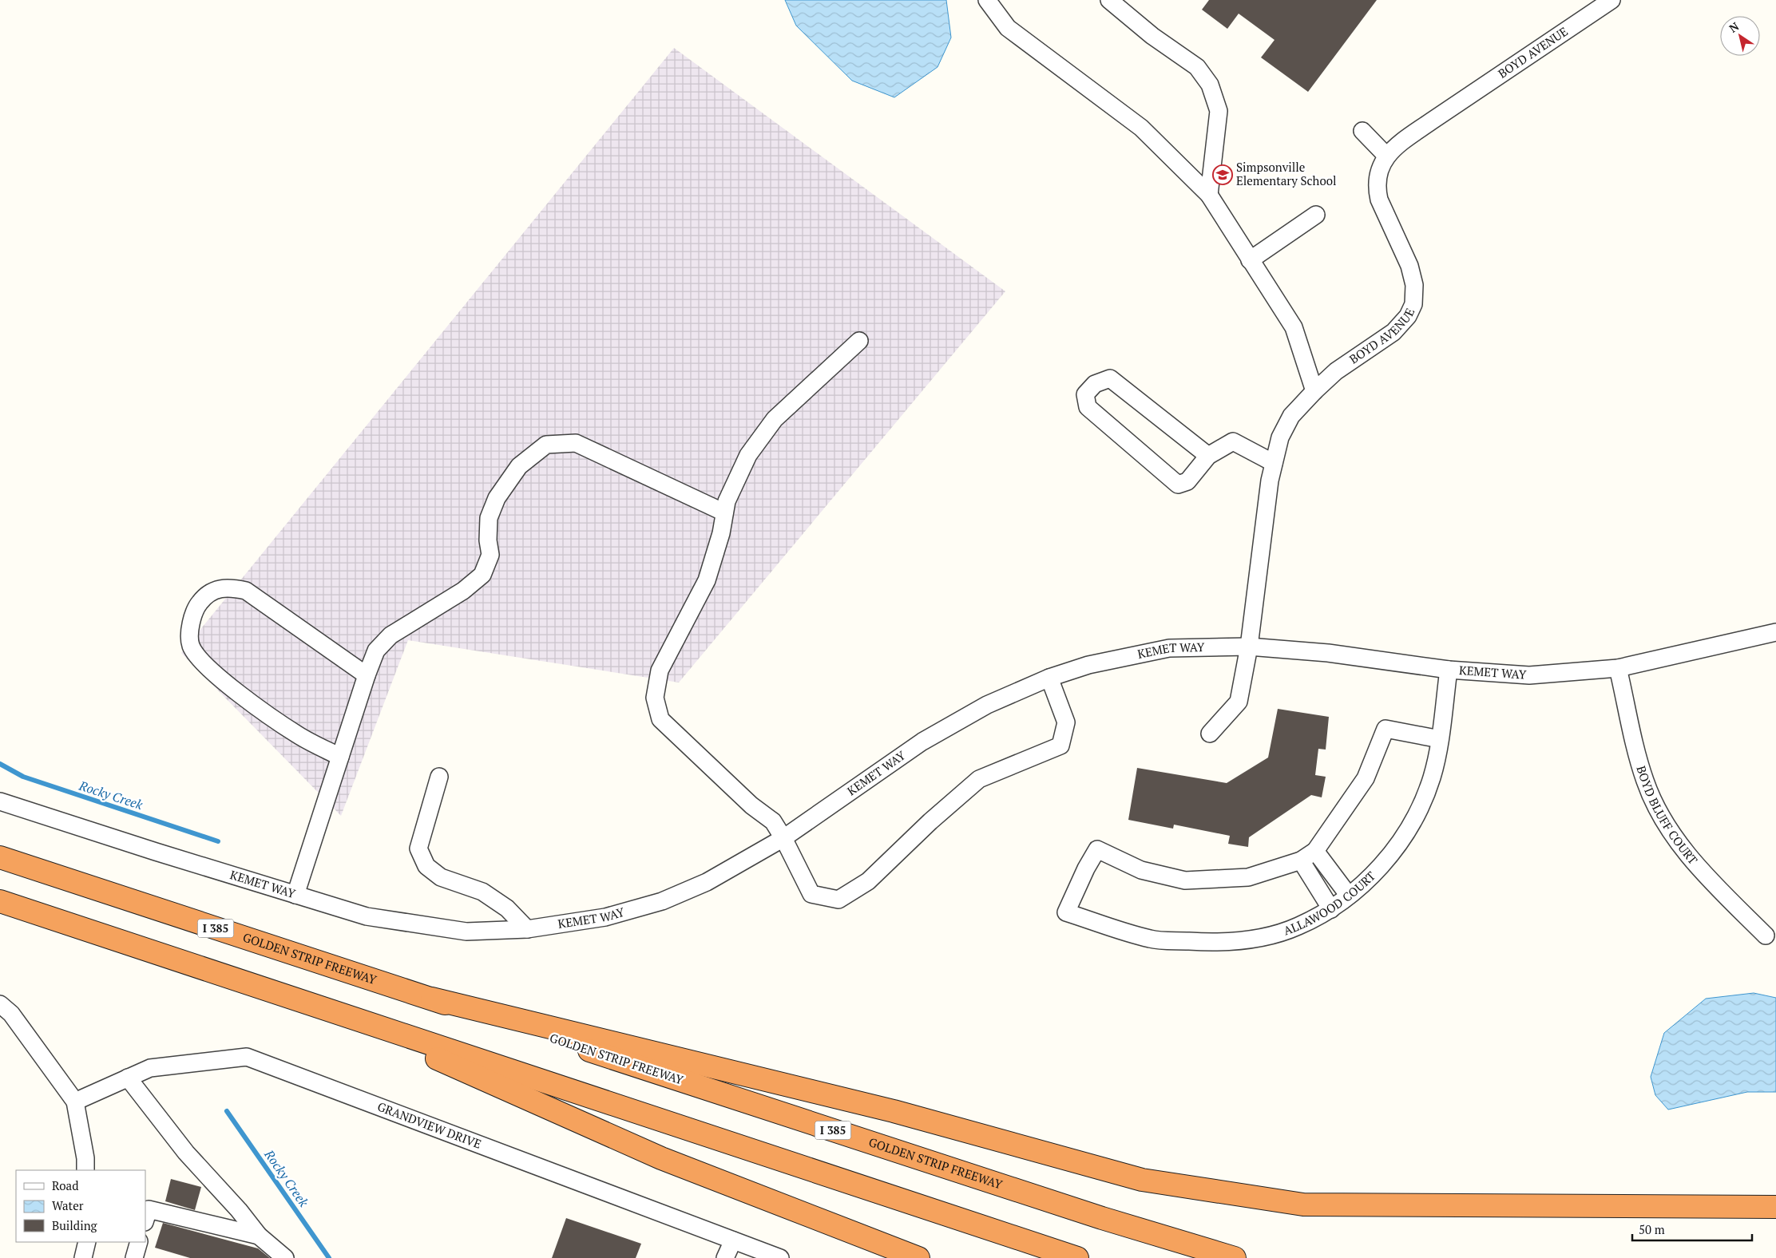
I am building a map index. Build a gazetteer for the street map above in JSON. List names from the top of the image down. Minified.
{"streets":{"highway":["I 385","GOLDEN STRIP FREEWAY"],"street":["BOYD AVENUE","KEMET WAY","BOYD BLUFF COURT","ALLAWOOD COURT","GRANDVIEW DRIVE"]},"crossings":[["BOYD AVENUE","KEMET WAY"],["KEMET WAY","BOYD BLUFF COURT"],["KEMET WAY","ALLAWOOD COURT"]],"water":["Rocky Creek"],"places":{"school or university":["Simpsonville Elementary School"]},"legend":["Road","Water","Building"],"scale_bar":"50 m","north":"top left"}
